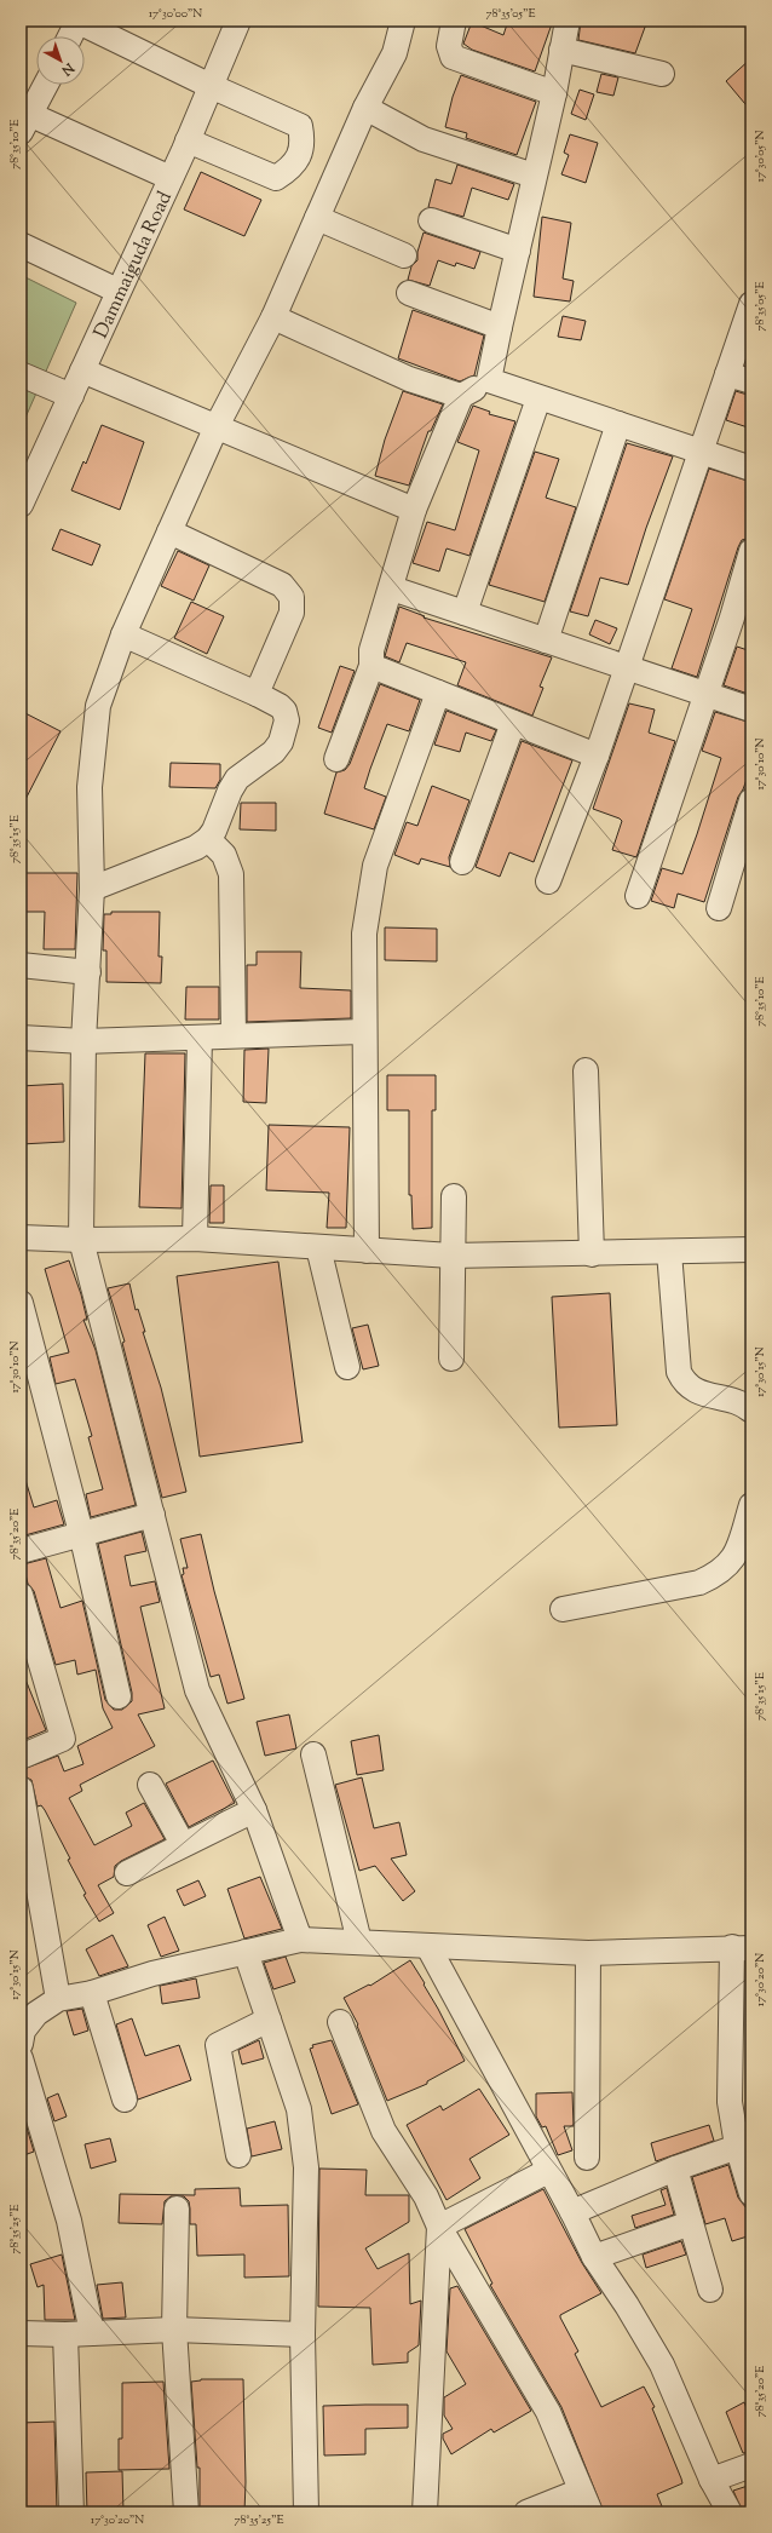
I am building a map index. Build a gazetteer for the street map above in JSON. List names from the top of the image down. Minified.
{"streets":{"street":["Dammaiguda Road"]},"north":"bottom right","coordinates":["17°30'00\"N","78°35'05\"E","78°35'10\"E","17°30'05\"N","17°30'10\"N","78°35'15\"E","17°30'15\"N","78°35'20\"E","17°30'20\"N","78°35'25\"E"]}
